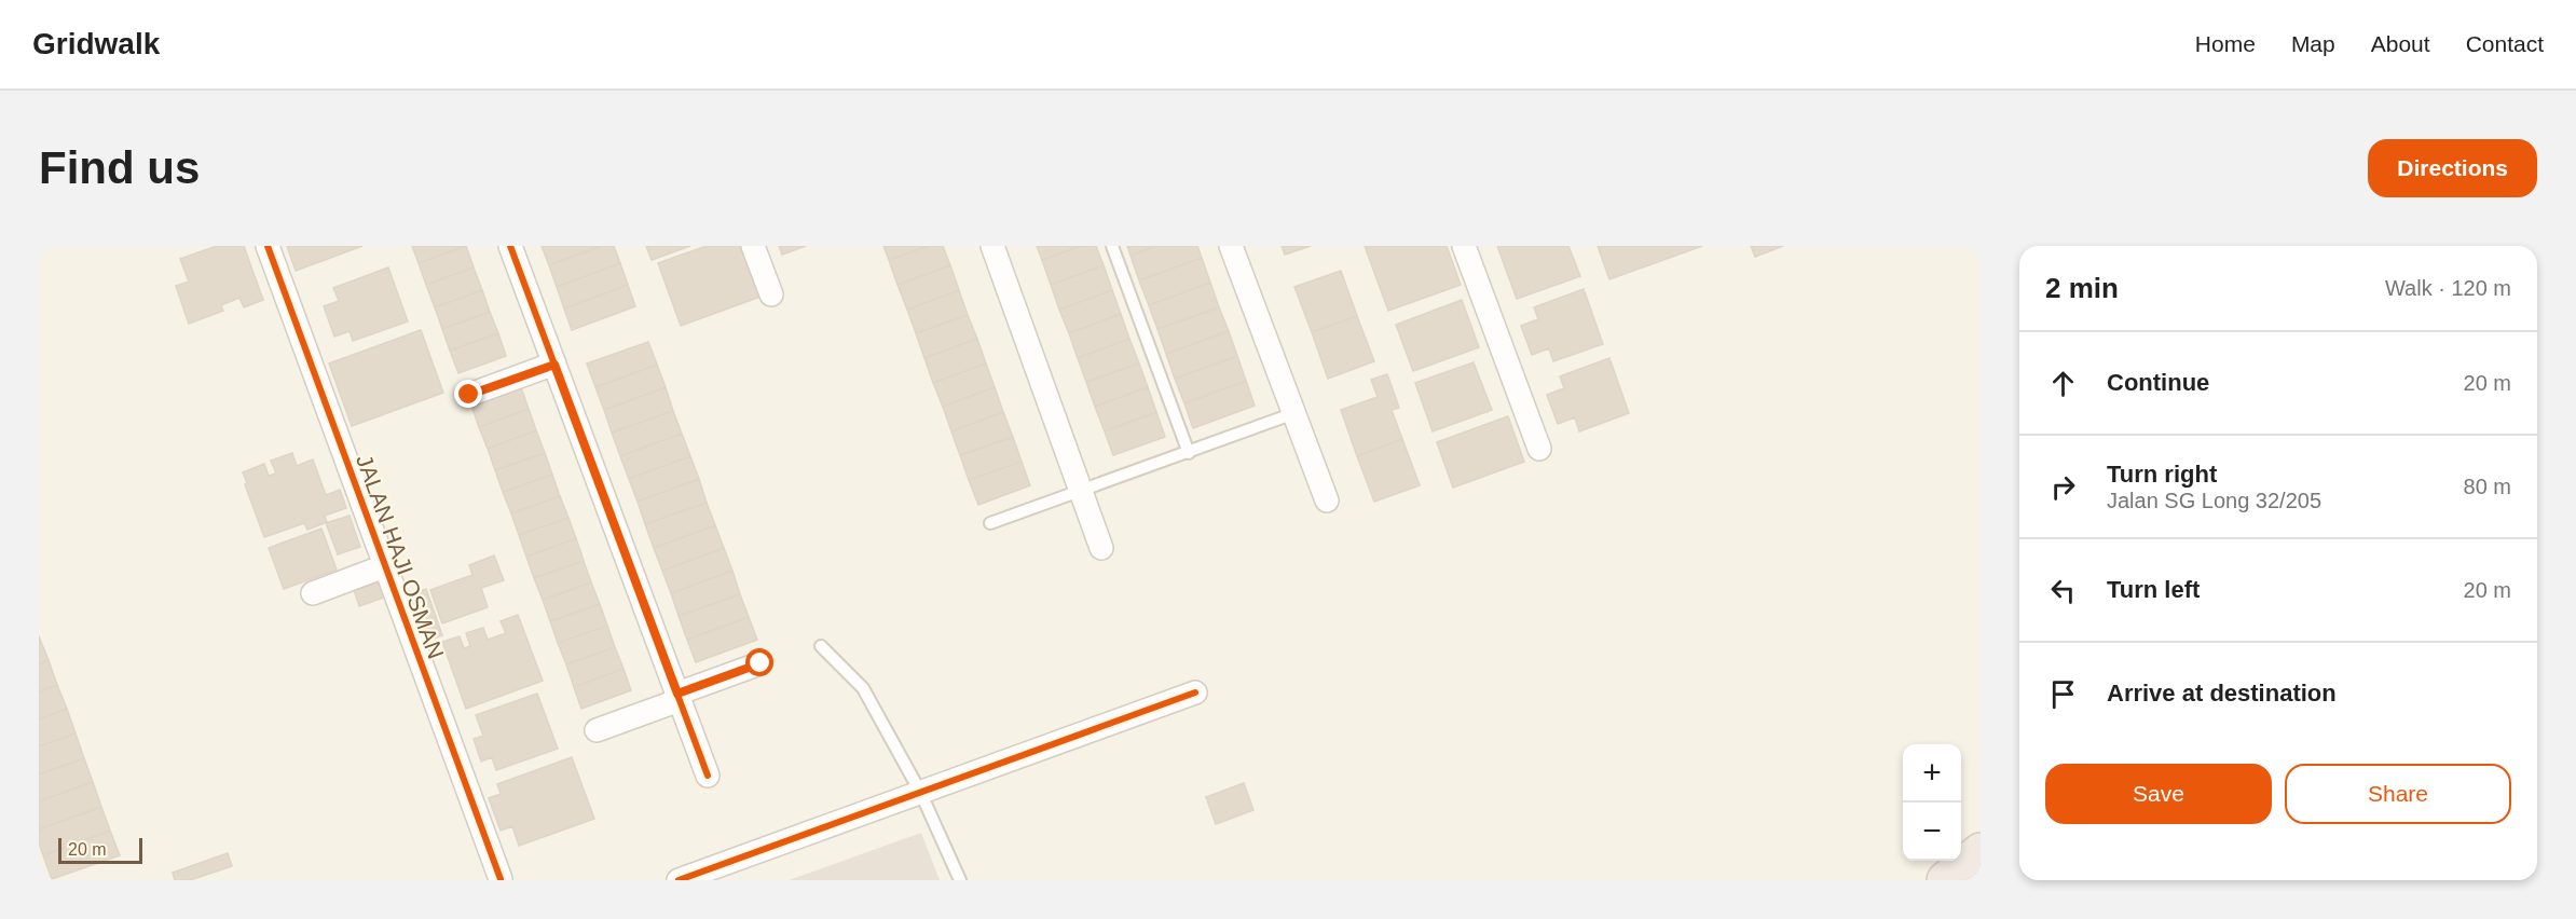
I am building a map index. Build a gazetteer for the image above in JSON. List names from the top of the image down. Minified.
{"streets":{"street":["JALAN HAJI OSMAN"]},"scale_bar":"20 m","page":{"header":"Gridwalk","nav":["Home","Map","About","Contact"],"buttons":["Directions",["Save","Share"]],"title":"Find us","heading":["2 min","Walk · 120 m"],"list":[["Continue","20 m"],["Turn right","Jalan SG Long 32/205","80 m"],["Turn left","20 m"],"Arrive at destination"],"map_buttons":["+","−"],"scale":"20 m"}}
